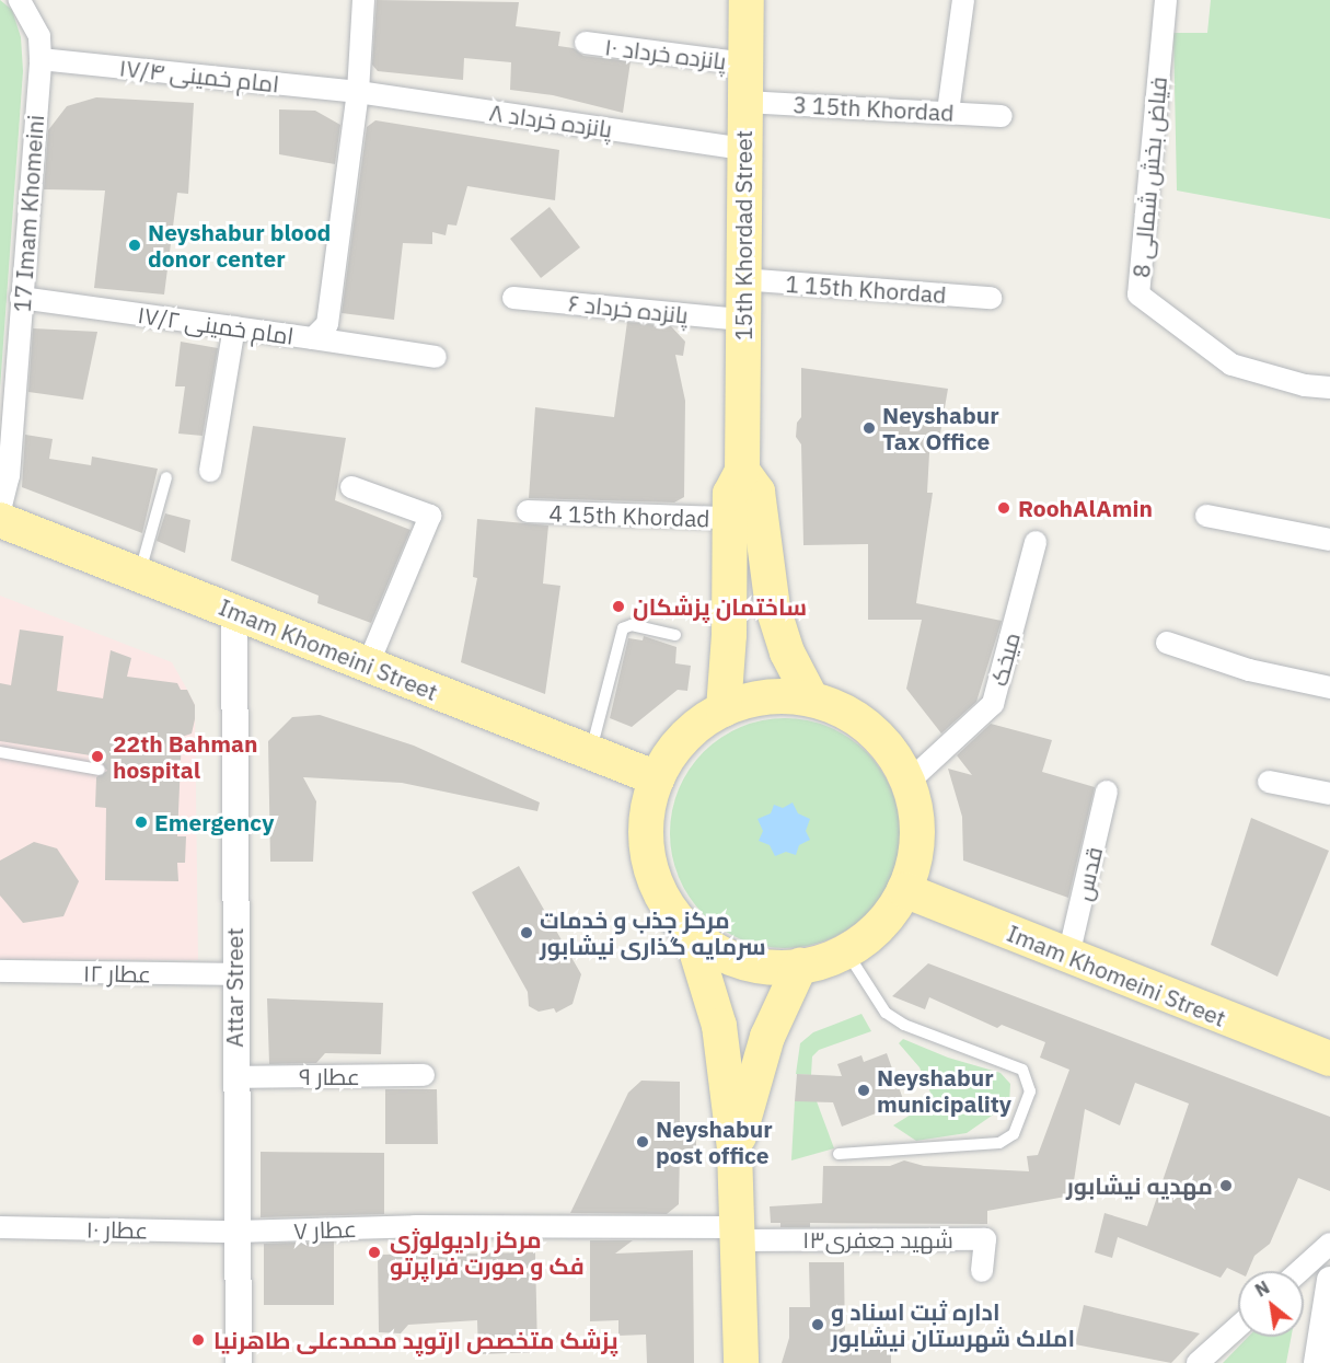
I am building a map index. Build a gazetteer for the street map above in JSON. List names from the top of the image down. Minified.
{"streets":{"main road":["15th Khordad Street","Imam Khomeini Street"],"street":["پانزده خرداد ۱۰","امام خمینی ۱۷/۴","3 15th Khordad","پانزده خرداد ۸","فیاض بخش شمالی 8","17 Imam Khomeini","1 15th Khordad","پانزده خرداد ۶","امام خمینی ۱۷/۲","4 15th Khordad","میخک","قدس","عطار ۱۲","Attar Street","عطار ۹","عطار ۱۰","عطار ۷","شهید جعفری۱۳"]},"crossings":[["پانزده خرداد ۱۰","15th Khordad Street"],["امام خمینی ۱۷/۴","پانزده خرداد ۸"],["امام خمینی ۱۷/۴","17 Imam Khomeini"],["امام خمینی ۱۷/۴","امام خمینی ۱۷/۲"],["3 15th Khordad","15th Khordad Street"],["پانزده خرداد ۸","15th Khordad Street"],["پانزده خرداد ۸","امام خمینی ۱۷/۲"],["17 Imam Khomeini","امام خمینی ۱۷/۲"],["15th Khordad Street","1 15th Khordad"],["15th Khordad Street","پانزده خرداد ۶"],["15th Khordad Street","4 15th Khordad"],["Imam Khomeini Street","قدس"],["Imam Khomeini Street","Attar Street"],["عطار ۱۲","Attar Street"],["Attar Street","عطار ۹"],["Attar Street","عطار ۱۰"],["Attar Street","عطار ۷"],["عطار ۱۰","عطار ۷"],["عطار ۷","شهید جعفری۱۳"]],"places":["Neyshabur blood donor center","Neyshabur Tax Office","RoohAlAmin","ساختمان پزشکان","22th Bahman hospital","Emergency","مرکز جذب و خدمات سرمایه گذاری نیشابور","Neyshabur municipality","Neyshabur post office","مهدیه نیشابور","مرکز رادیولوژی فک و صورت فراپرتو","اداره ثبت اسناد و املاک شهرستان نیشابور","پزشک متخصص ارتوپد محمدعلی طاهرنیا"],"north":"top left"}
